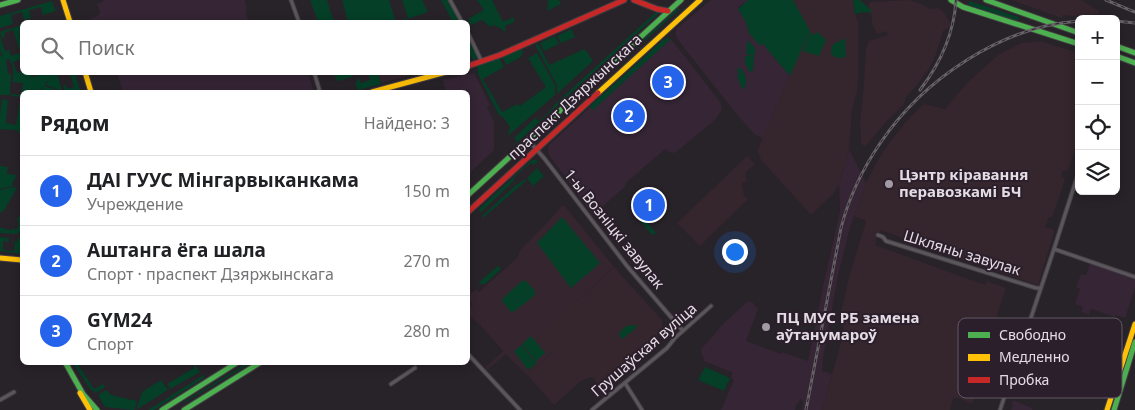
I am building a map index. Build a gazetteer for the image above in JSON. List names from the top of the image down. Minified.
{"streets":{"main road":["праспект Дзяржынскага"],"street":["1-ы Возніцкі завулак","Шкляны завулак","Грушаўская вуліца"]},"crossings":[["праспект Дзяржынскага","1-ы Возніцкі завулак"],["1-ы Возніцкі завулак","Грушаўская вуліца"]],"places":["Цэнтр кіравання перавозкамі БЧ","ПЦ МУС РБ замена аўтанумароў"],"legend":["Свободно","Медленно","Пробка"],"page":{"map_buttons":["+","−"],"search":"Поиск","pins":["3","2","1"],"heading":["Рядом","Найдено: 3"],"list":[{"mark":"1","name":"ДАІ ГУУС Мінгарвыканкама","note":"Учреждение","value":"150 m"},{"mark":"2","name":"Аштанга ёга шала","note":"Спорт · праспект Дзяржынскага","value":"270 m"},{"mark":"3","name":"GYM24","note":"Спорт","value":"280 m"}]}}
